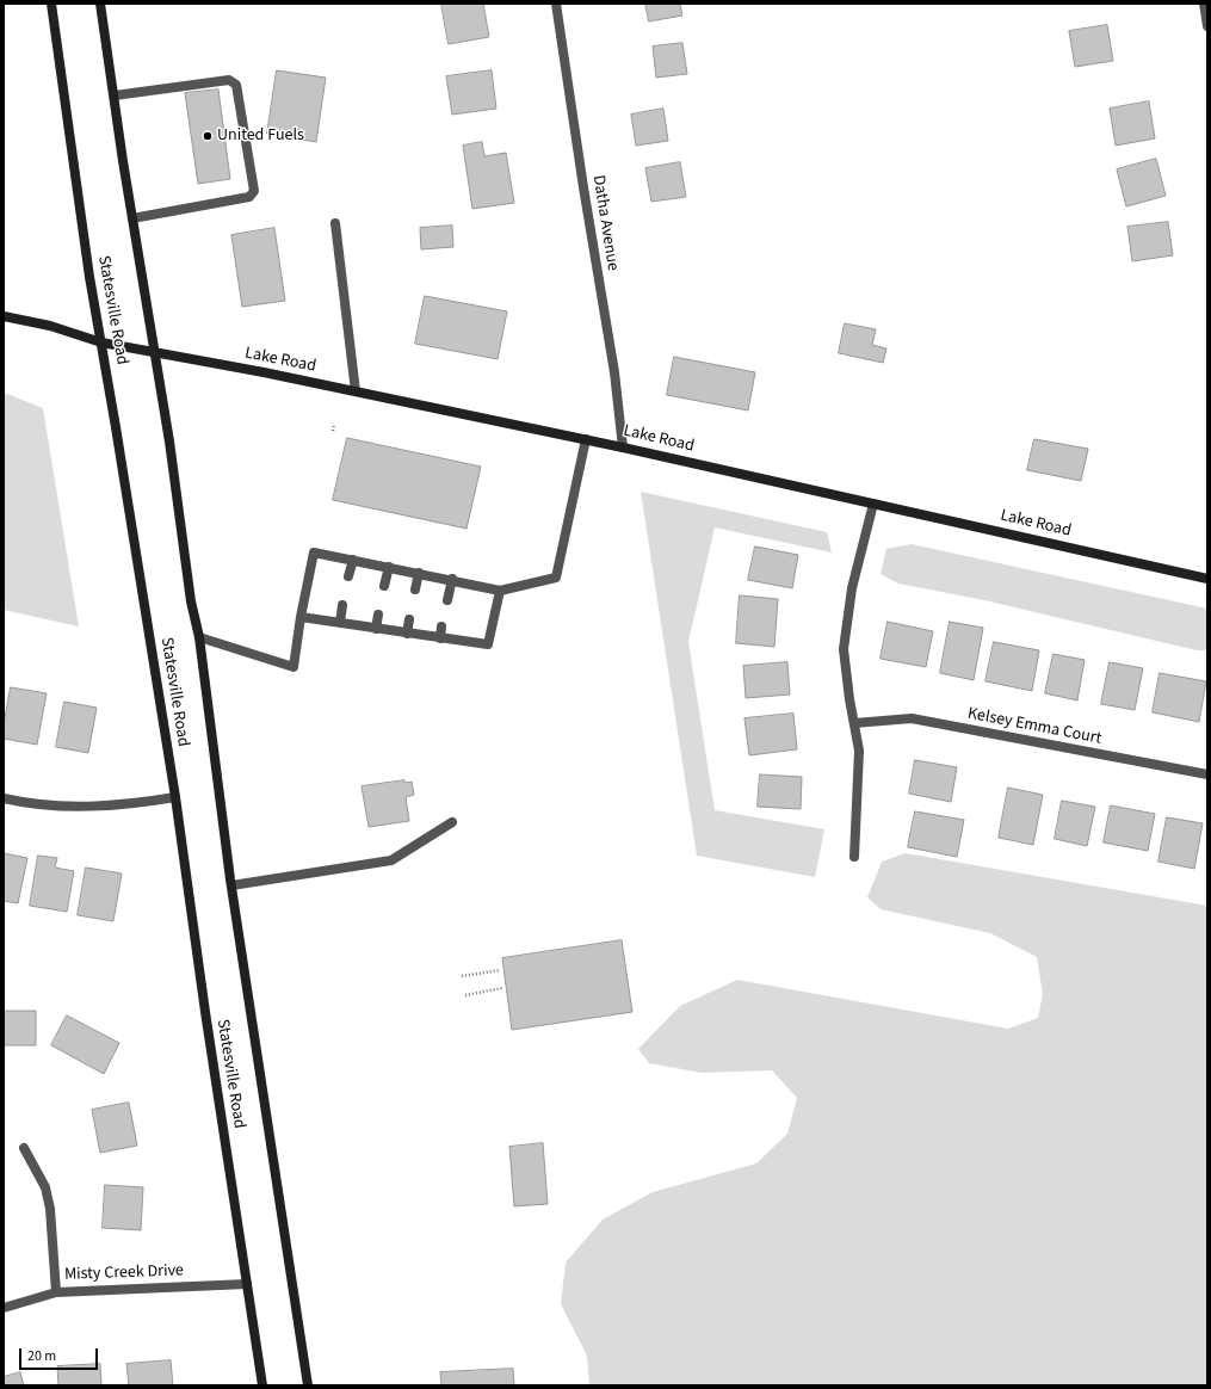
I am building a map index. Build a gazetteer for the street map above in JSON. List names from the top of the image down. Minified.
{"streets":{"main road":["Statesville Road","Lake Road"],"street":["Datha Avenue","Kelsey Emma Court","Misty Creek Drive"]},"crossings":[["Datha Avenue","Lake Road"],["Statesville Road","Lake Road"],["Statesville Road","Misty Creek Drive"]],"places":["United Fuels"],"scale_bar":"20 m"}
